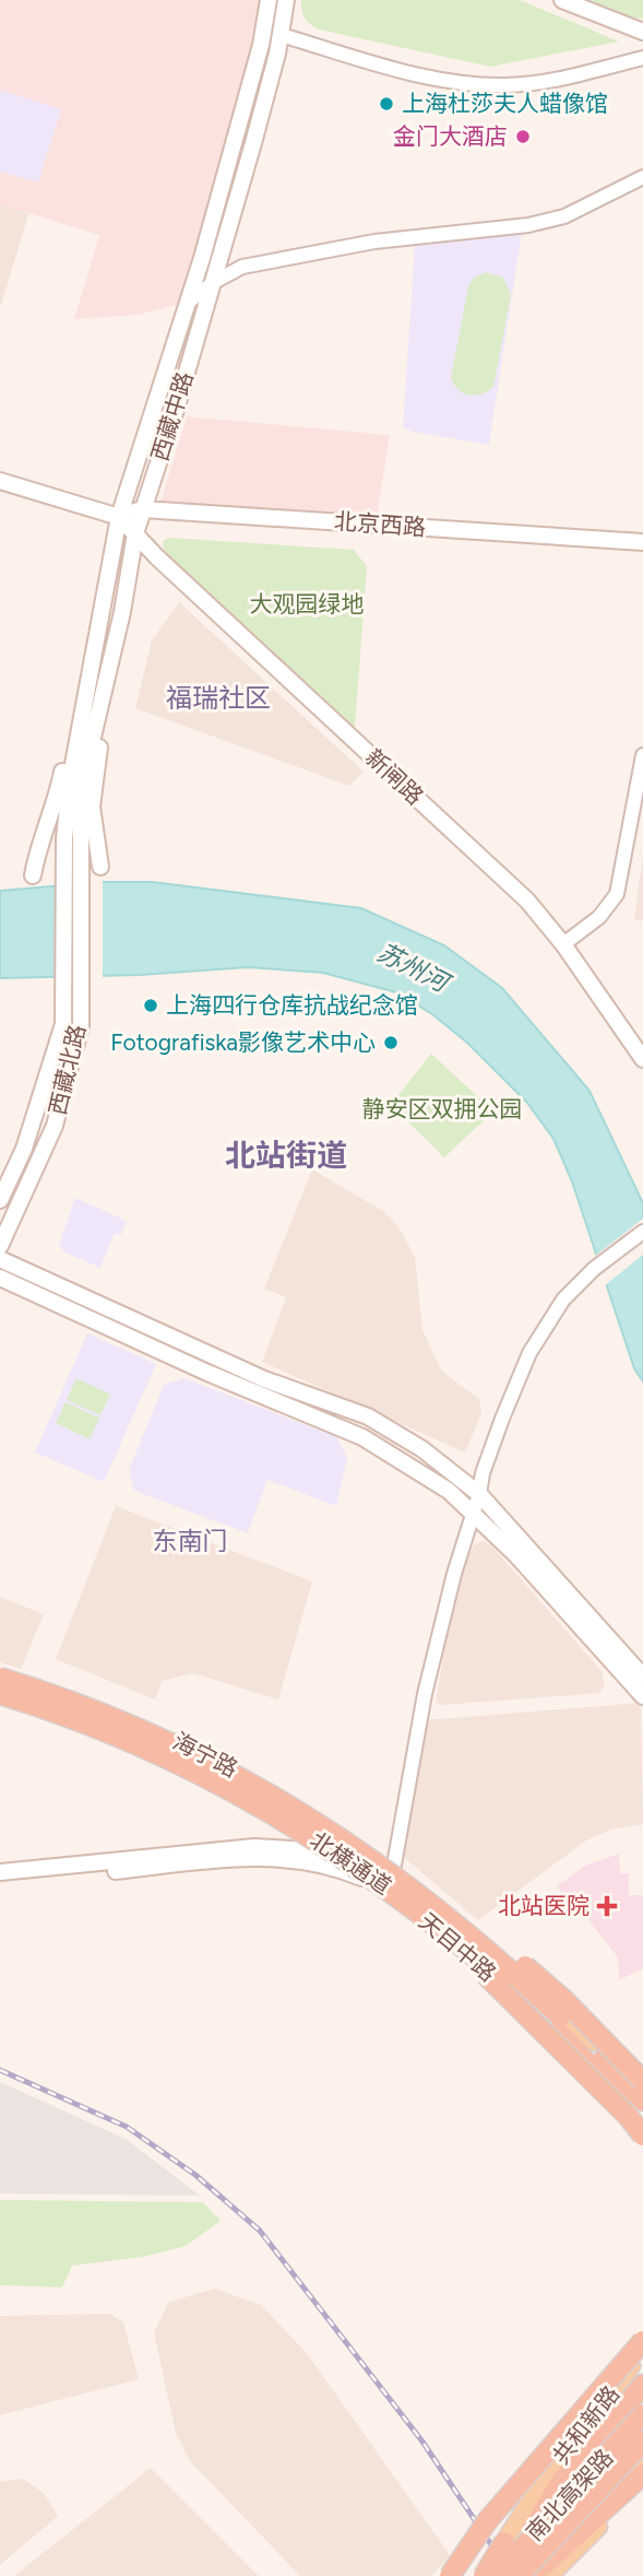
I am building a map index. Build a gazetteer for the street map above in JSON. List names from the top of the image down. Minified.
{"streets":{"highway":["北横通道","南北高架路"],"main road":["西藏中路","北京西路","新闸路","西藏北路","海宁路","天目中路","共和新路"]},"crossings":[["西藏中路","北京西路"],["西藏中路","新闸路"],["西藏中路","西藏北路"],["北京西路","新闸路"],["海宁路","北横通道"],["海宁路","天目中路"],["北横通道","天目中路"]],"districts":["福瑞社区","北站街道","东南门"],"water":["苏州河"],"parks":["大观园绿地","静安区双拥公园"],"places":{"other":["上海杜莎夫人蜡像馆","金门大酒店","上海四行仓库抗战纪念馆","Fotografiska影像艺术中心"],"health":["北站医院"]}}
